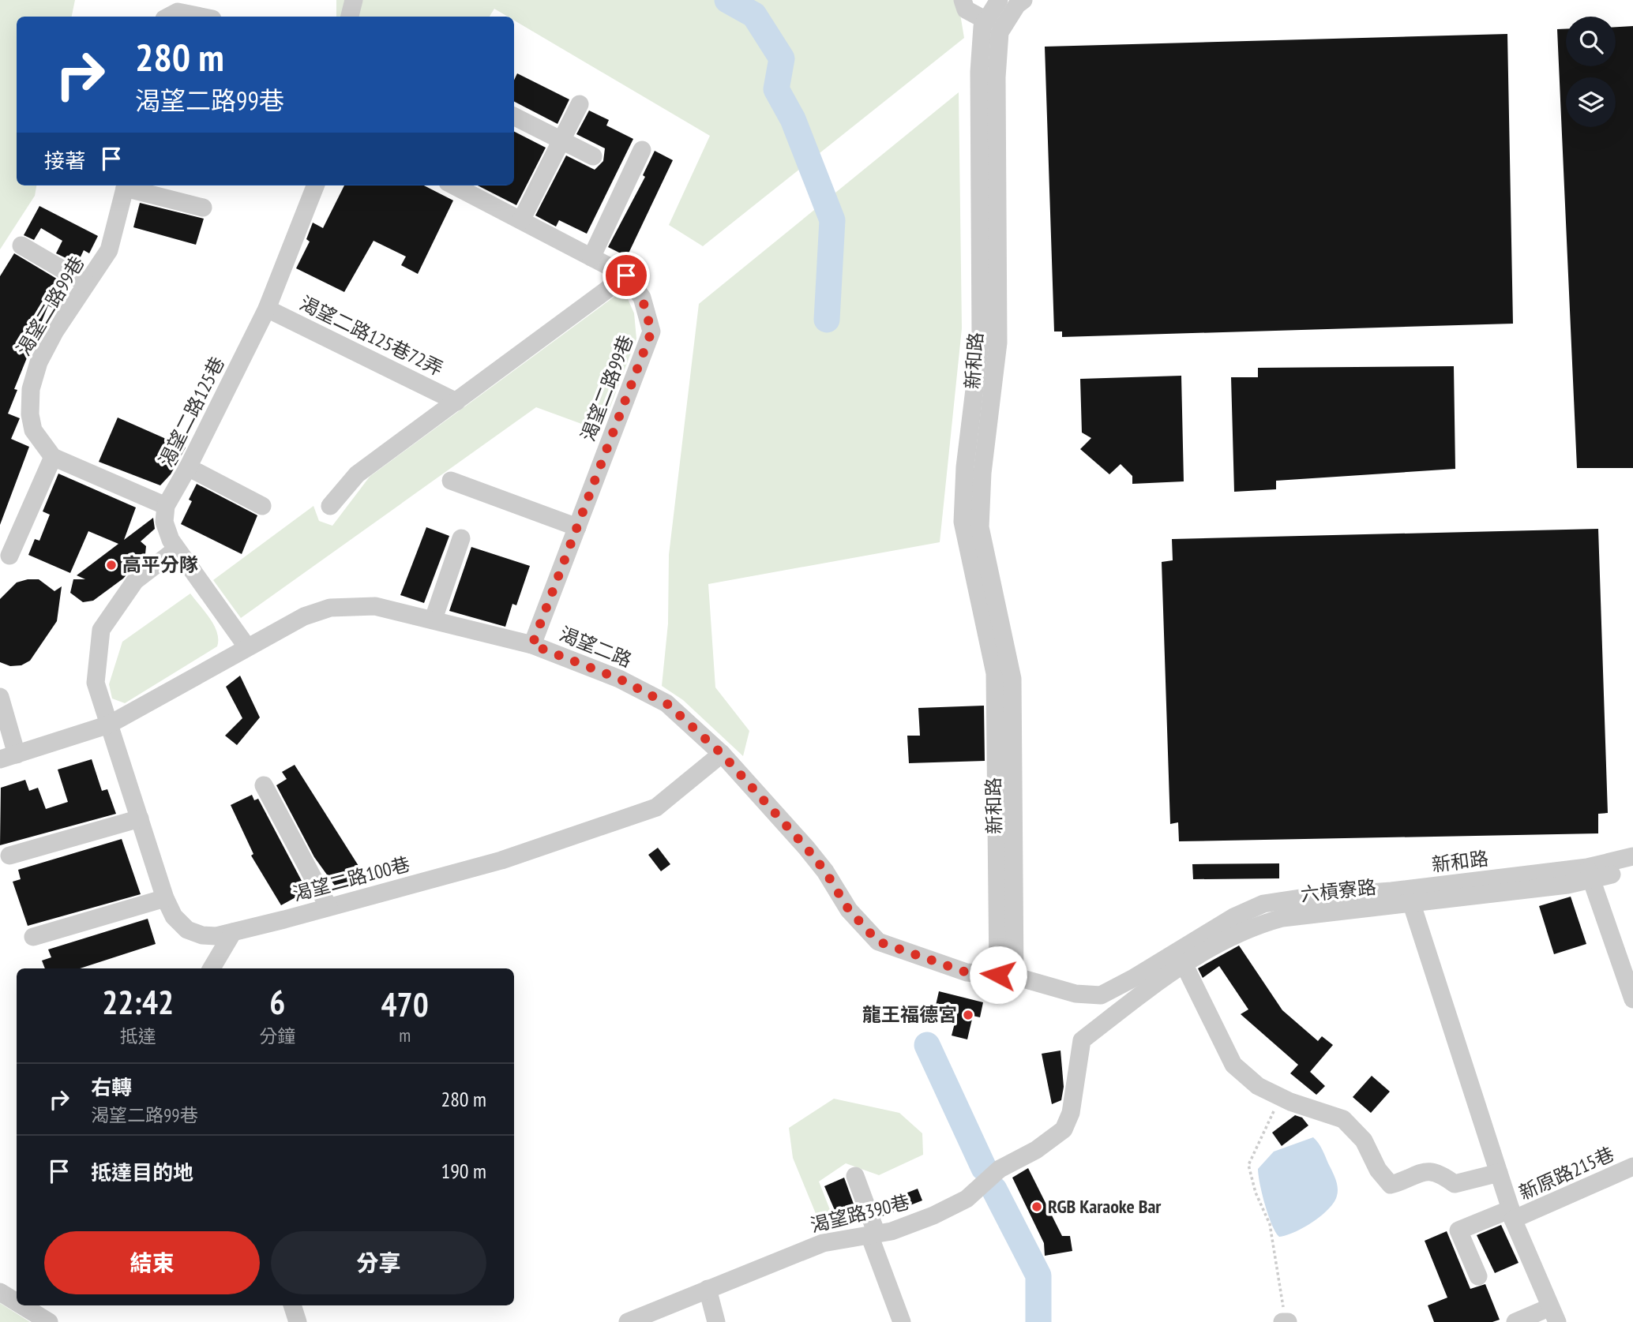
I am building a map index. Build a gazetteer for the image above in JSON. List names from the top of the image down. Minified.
{"streets":{"street":["渴望二路99巷","渴望二路125巷72弄","新和路","渴望二路125巷","渴望二路","渴望二路100巷","六槓寮路","新原路215巷","渴望路390巷"]},"crossings":[["渴望二路99巷","渴望二路"],["渴望二路125巷72弄","渴望二路125巷"],["新和路","渴望二路"],["新和路","六槓寮路"],["渴望二路","渴望二路100巷"],["六槓寮路","渴望路390巷"]],"places":["高平分隊","龍王福德宮","RGB Karaoke Bar"],"page":{"turn":["280 m","渴望二路99巷"],"then":"接著","eta":["22:42","抵達","6","分鐘","470","m"],"list":[{"name":"右轉","note":"渴望二路99巷","value":"280 m"},{"name":"抵達目的地","value":"190 m"}],"buttons":["結束","分享"]}}
